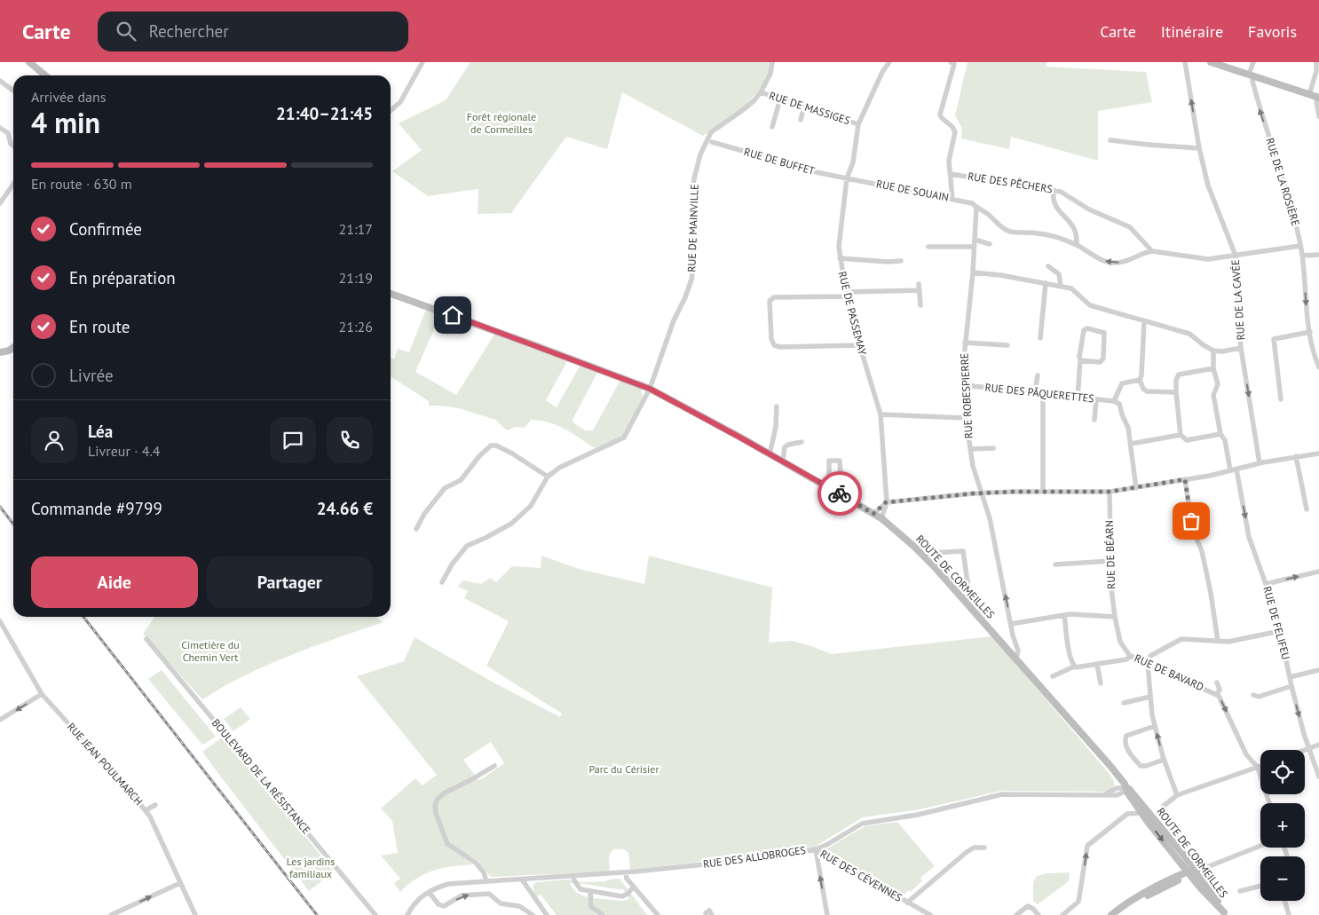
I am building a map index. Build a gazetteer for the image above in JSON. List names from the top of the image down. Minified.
{"streets":{"main road":["ROUTE DE CORMEILLES"],"street":["RUE DE MASSIGES","RUE DE BUFFET","RUE DE LA ROSIÈRE","RUE DES PÊCHERS","RUE DE SOUAIN","RUE DE MAINVILLE","RUE DE LA CAVÉE","RUE DE PASSEMAY","RUE DES PÂQUERETTES","RUE ROBESPIERRE","RUE DE BÉARN","RUE DE FELIFEU","RUE DE BAVARD","RUE JEAN POULMARCH","BOULEVARD DE LA RÉSISTANCE","RUE DES ALLOBROGES","RUE DES CÉVENNES"]},"crossings":[["RUE DE MASSIGES","RUE DE MAINVILLE"],["RUE DE MASSIGES","RUE DE PASSEMAY"],["RUE DE BUFFET","RUE DE SOUAIN"],["RUE DE BUFFET","RUE DE PASSEMAY"],["RUE DES PÊCHERS","RUE DE SOUAIN"],["RUE DE SOUAIN","RUE DE PASSEMAY"],["RUE DE SOUAIN","RUE ROBESPIERRE"],["RUE DE MAINVILLE","ROUTE DE CORMEILLES"],["RUE DE PASSEMAY","ROUTE DE CORMEILLES"],["RUE DES PÂQUERETTES","RUE ROBESPIERRE"],["RUE ROBESPIERRE","ROUTE DE CORMEILLES"],["RUE DE BÉARN","RUE DE BAVARD"],["ROUTE DE CORMEILLES","RUE DES ALLOBROGES"],["RUE DES ALLOBROGES","RUE DES CÉVENNES"]],"one_way":["RUE DE FELIFEU"],"parks":["Forêt régionale de Cormeilles","Cimetière du Chemin Vert","Parc du Cérisier","Les jardins familiaux"],"page":{"header":"Carte","search":"Rechercher","nav":["Carte","Itinéraire","Favoris"],"heading":["4 min","Arrivée dans","21:40–21:45"],"panel":["Léa","Livreur · 4.4","Commande #9799","24.66 €"],"bar":"En route · 630 m","list":[["Confirmée","21:17"],["En préparation","21:19"],["En route","21:26"],"Livrée"],"buttons":["Aide","Partager"],"map_buttons":["+","−"]}}
